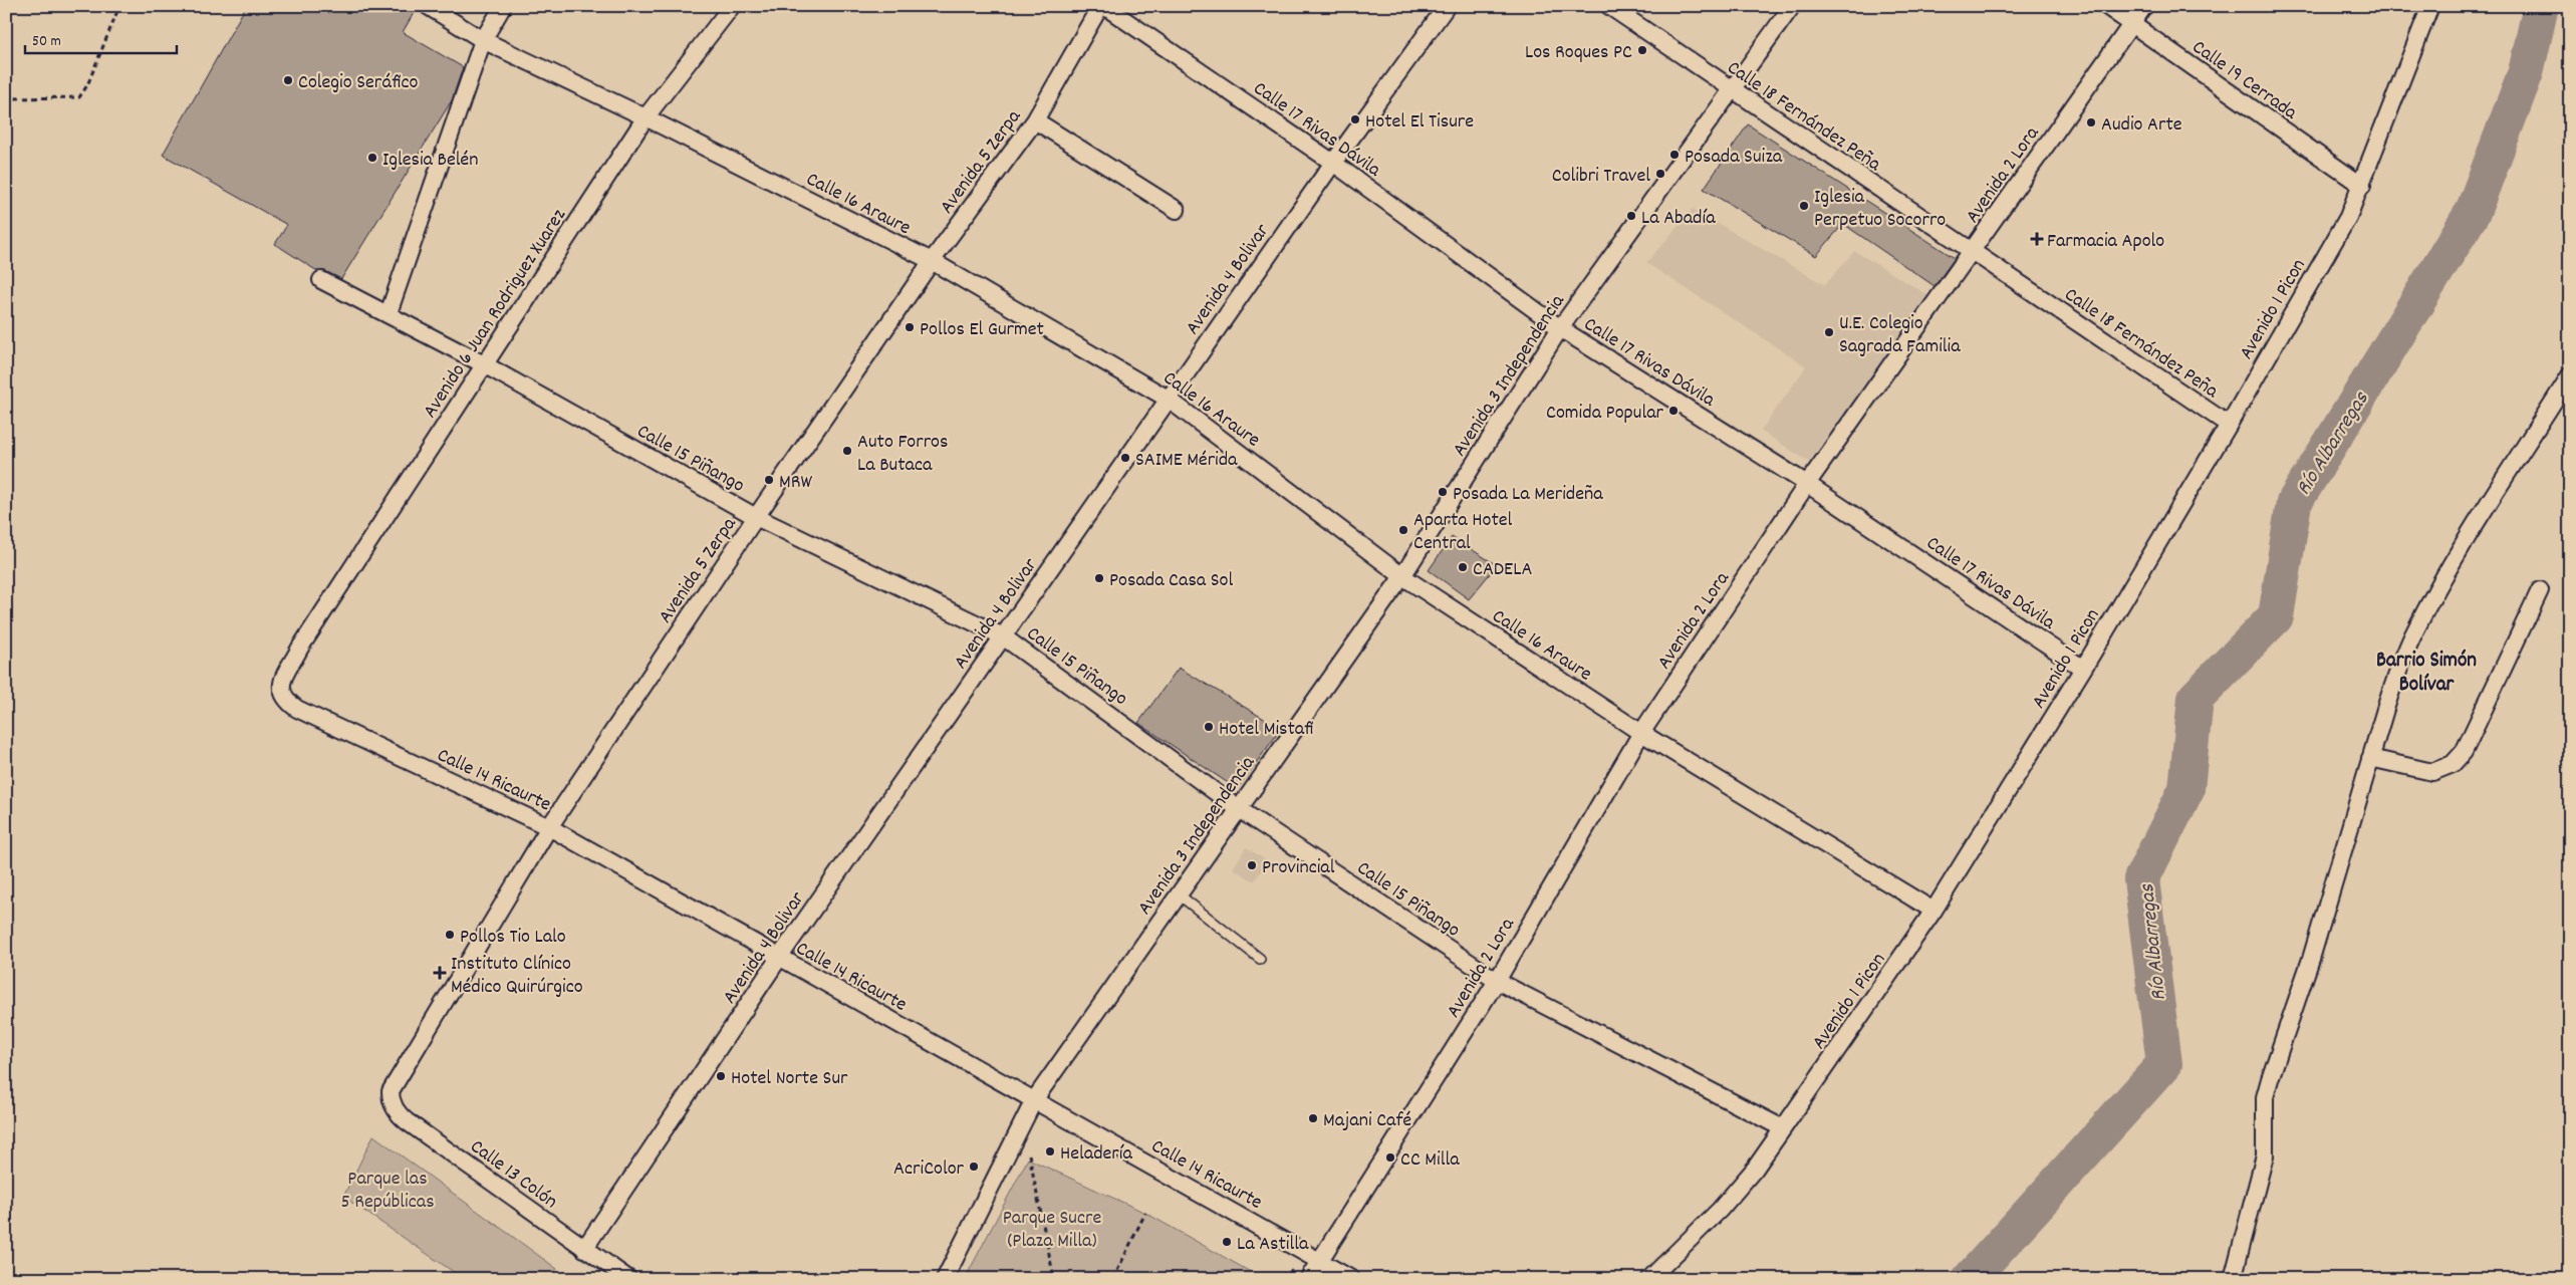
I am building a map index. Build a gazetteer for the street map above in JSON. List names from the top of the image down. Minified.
{"streets":{"street":["Calle 19 Cerrada","Calle 18 Fernández Peña","Calle 17 Rivas Dávila","Avenida 5 Zerpa","Avenida 2 Lora","Calle 16 Araure","Avenida 4 Bolivar","Avenido 1 Picon","Avenido 6 Juan Rodriguez Xuarez","Avenida 3 Independencia","Calle 15 Piñango","Calle 14 Ricaurte","Calle 13 Colón"]},"crossings":[["Calle 19 Cerrada","Avenida 2 Lora"],["Calle 19 Cerrada","Avenido 1 Picon"],["Calle 18 Fernández Peña","Avenida 2 Lora"],["Calle 18 Fernández Peña","Avenido 1 Picon"],["Calle 18 Fernández Peña","Avenida 3 Independencia"],["Calle 17 Rivas Dávila","Avenida 2 Lora"],["Calle 17 Rivas Dávila","Avenida 4 Bolivar"],["Calle 17 Rivas Dávila","Avenido 1 Picon"],["Calle 17 Rivas Dávila","Avenida 3 Independencia"],["Avenida 5 Zerpa","Calle 16 Araure"],["Avenida 5 Zerpa","Calle 15 Piñango"],["Avenida 5 Zerpa","Calle 14 Ricaurte"],["Avenida 5 Zerpa","Calle 13 Colón"],["Avenida 2 Lora","Calle 16 Araure"],["Avenida 2 Lora","Calle 15 Piñango"],["Avenida 2 Lora","Calle 14 Ricaurte"],["Calle 16 Araure","Avenida 4 Bolivar"],["Calle 16 Araure","Avenido 1 Picon"],["Calle 16 Araure","Avenido 6 Juan Rodriguez Xuarez"],["Calle 16 Araure","Avenida 3 Independencia"],["Avenida 4 Bolivar","Calle 15 Piñango"],["Avenida 4 Bolivar","Calle 14 Ricaurte"],["Avenida 4 Bolivar","Calle 13 Colón"],["Avenido 1 Picon","Calle 15 Piñango"],["Avenido 6 Juan Rodriguez Xuarez","Calle 15 Piñango"],["Avenido 6 Juan Rodriguez Xuarez","Calle 14 Ricaurte"],["Avenida 3 Independencia","Calle 15 Piñango"],["Avenida 3 Independencia","Calle 14 Ricaurte"]],"districts":["Barrio Simón Bolívar"],"water":["Río Albarregas"],"parks":["Parque las 5 Repúblicas","Parque Sucre (Plaza Milla)"],"places":{"other":["Los Roques PC","Colegio Seráfico","Hotel El Tisure","Audio Arte","Posada Suiza","Iglesia Belén","Colibri Travel","Iglesia Perpetuo Socorro","La Abadía","Pollos El Gurmet","U.E. Colegio Sagrada Familia","Comida Popular","Auto Forros La Butaca","SAIME Mérida","MRW","Posada La Merideña","Aparta Hotel Central","CADELA","Posada Casa Sol","Hotel Mistafi","Provincial","Pollos Tio Lalo","Hotel Norte Sur","Majani Café","Heladería","CC Milla","AcriColor","La Astilla"],"health":["Farmacia Apolo","Instituto Clínico Médico Quirúrgico"]},"scale_bar":"50 m"}
